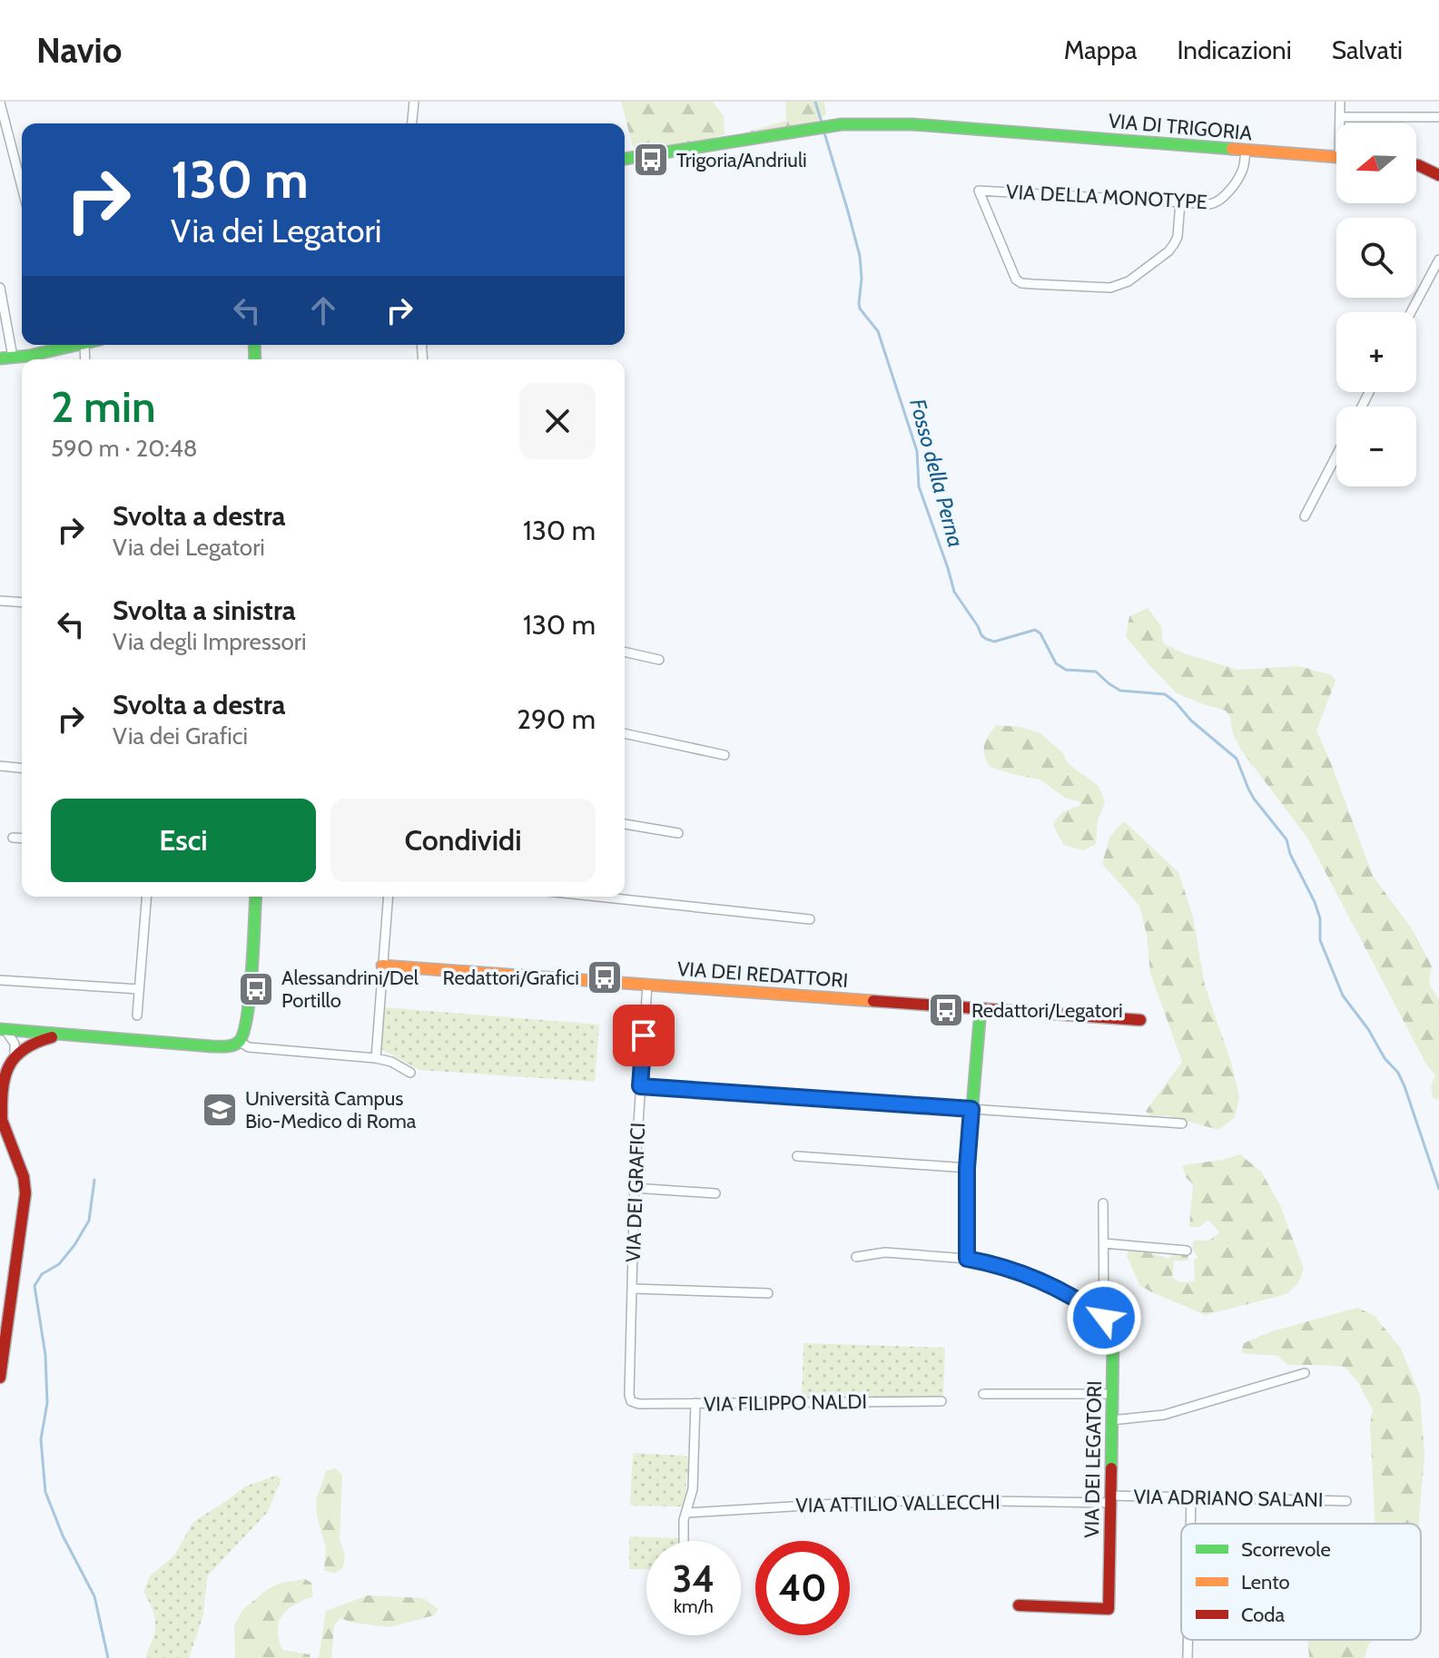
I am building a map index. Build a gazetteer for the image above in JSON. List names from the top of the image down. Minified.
{"streets":{"street":["VIA DI TRIGORIA","VIA DELLA MONOTYPE","VIA DEI REDATTORI","VIA DEI GRAFICI","VIA FILIPPO NALDI","VIA DEI LEGATORI","VIA ADRIANO SALANI","VIA ATTILIO VALLECCHI"]},"crossings":[["VIA DI TRIGORIA","VIA DELLA MONOTYPE"],["VIA DEI REDATTORI","VIA DEI GRAFICI"],["VIA DEI GRAFICI","VIA FILIPPO NALDI"],["VIA DEI LEGATORI","VIA ADRIANO SALANI"],["VIA DEI LEGATORI","VIA ATTILIO VALLECCHI"],["VIA ADRIANO SALANI","VIA ATTILIO VALLECCHI"]],"water":["Fosso della Perna"],"places":{"bus stop":["Trigoria/Andriuli","Redattori/Grafici","Alessandrini/Del Portillo","Redattori/Legatori"],"school or university":["Università Campus Bio-Medico di Roma"]},"legend":["Scorrevole","Lento","Coda"],"north":"left","page":{"header":"Navio","nav":["Mappa","Indicazioni","Salvati"],"map_buttons":["+","−"],"turn":["130 m","Via dei Legatori"],"heading":["2 min","590 m · 20:48"],"list":[{"name":"Svolta a destra","note":"Via dei Legatori","value":"130 m"},{"name":"Svolta a sinistra","note":"Via degli Impressori","value":"130 m"},{"name":"Svolta a destra","note":"Via dei Grafici","value":"290 m"}],"buttons":["Esci","Condividi"],"speed":"34 km/h","limit":"40"}}
